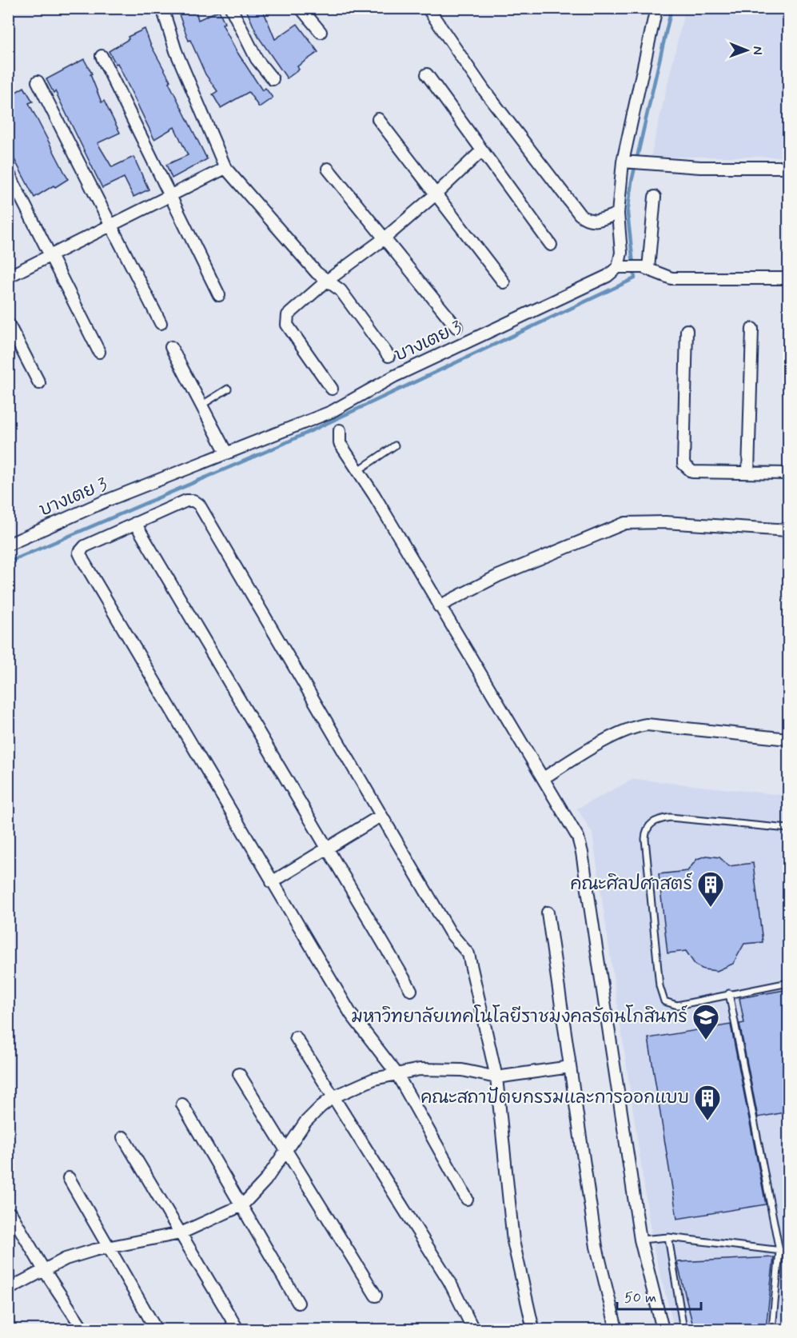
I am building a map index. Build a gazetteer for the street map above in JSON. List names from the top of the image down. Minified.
{"streets":{"street":["บางเตย 3"]},"places":{"building":["คณะศิลปศาสตร์","คณะสถาปัตยกรรมและการออกแบบ"],"school or university":["มหาวิทยาลัยเทคโนโลยีราชมงคลรัตนโกสินทร์"]},"scale_bar":"50 m","north":"right"}
